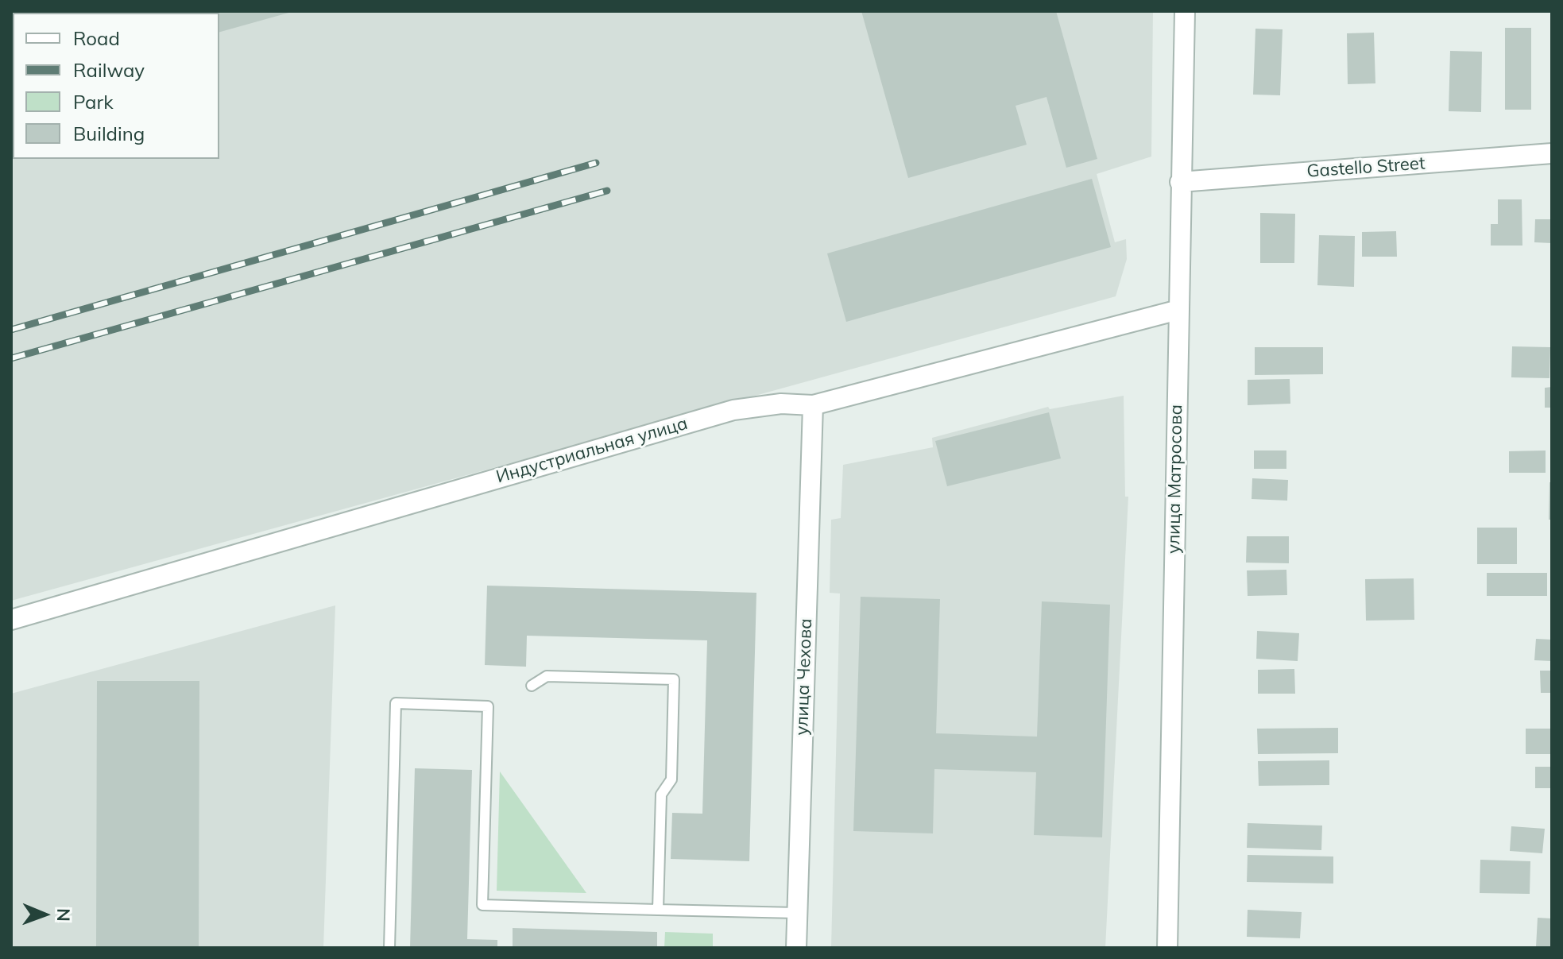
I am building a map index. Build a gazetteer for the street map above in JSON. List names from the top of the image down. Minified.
{"streets":{"street":["Gastello Street","Индустриальная улица","улица Матросова","улица Чехова"]},"crossings":[["Gastello Street","улица Матросова"],["Индустриальная улица","улица Матросова"],["Индустриальная улица","улица Чехова"]],"legend":["Road","Railway","Park","Building"],"north":"right"}
